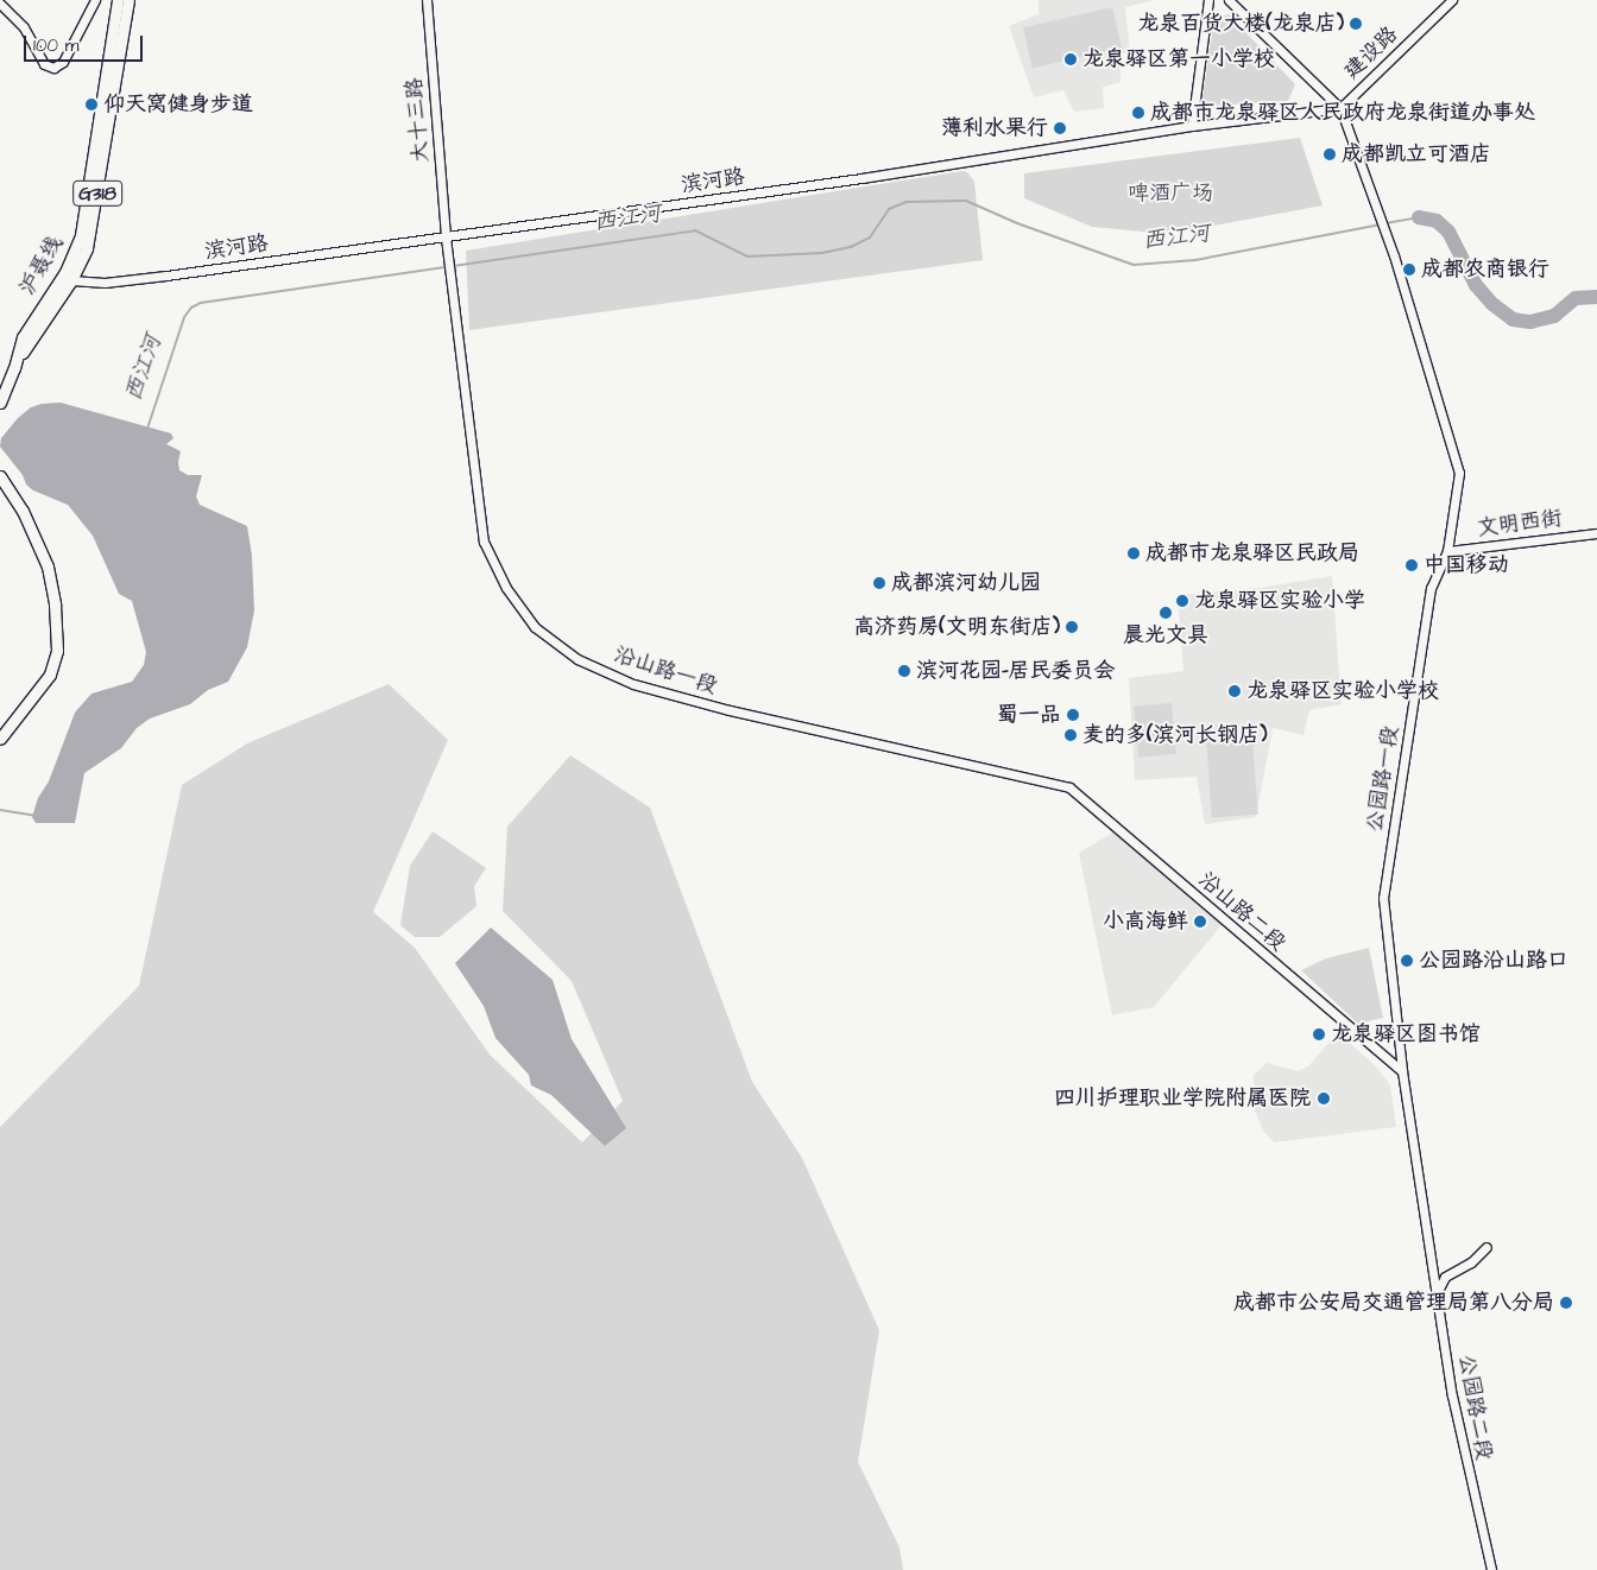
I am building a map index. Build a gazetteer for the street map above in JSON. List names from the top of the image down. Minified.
{"streets":{"highway":["G318","沪聂线"],"street":["建设路","大十三路","滨河路","文明西街","沿山路一段","公园路一段","沿山路二段","公园路二段"]},"crossings":[["建设路","滨河路"],["建设路","公园路一段"],["大十三路","滨河路"],["大十三路","沿山路一段"],["滨河路","G318"],["滨河路","沪聂线"],["滨河路","公园路一段"],["G318","沪聂线"],["文明西街","公园路一段"],["沿山路一段","沿山路二段"],["公园路一段","沿山路二段"],["公园路一段","公园路二段"]],"water":["西江河"],"parks":["啤酒广场"],"places":["龙泉百货大楼(龙泉店)","龙泉驿区第一小学校","仰天窝健身步道","成都市龙泉驿区人民政府龙泉街道办事处","薄利水果行","成都凯立可酒店","成都农商银行","成都市龙泉驿区民政局","中国移动","成都滨河幼儿园","龙泉驿区实验小学","晨光文具","高济药房(文明东街店)","滨河花园-居民委员会","龙泉驿区实验小学校","蜀一品","麦的多(滨河长钢店)","小高海鲜","公园路沿山路口","龙泉驿区图书馆","四川护理职业学院附属医院","成都市公安局交通管理局第八分局"],"scale_bar":"100 m"}
